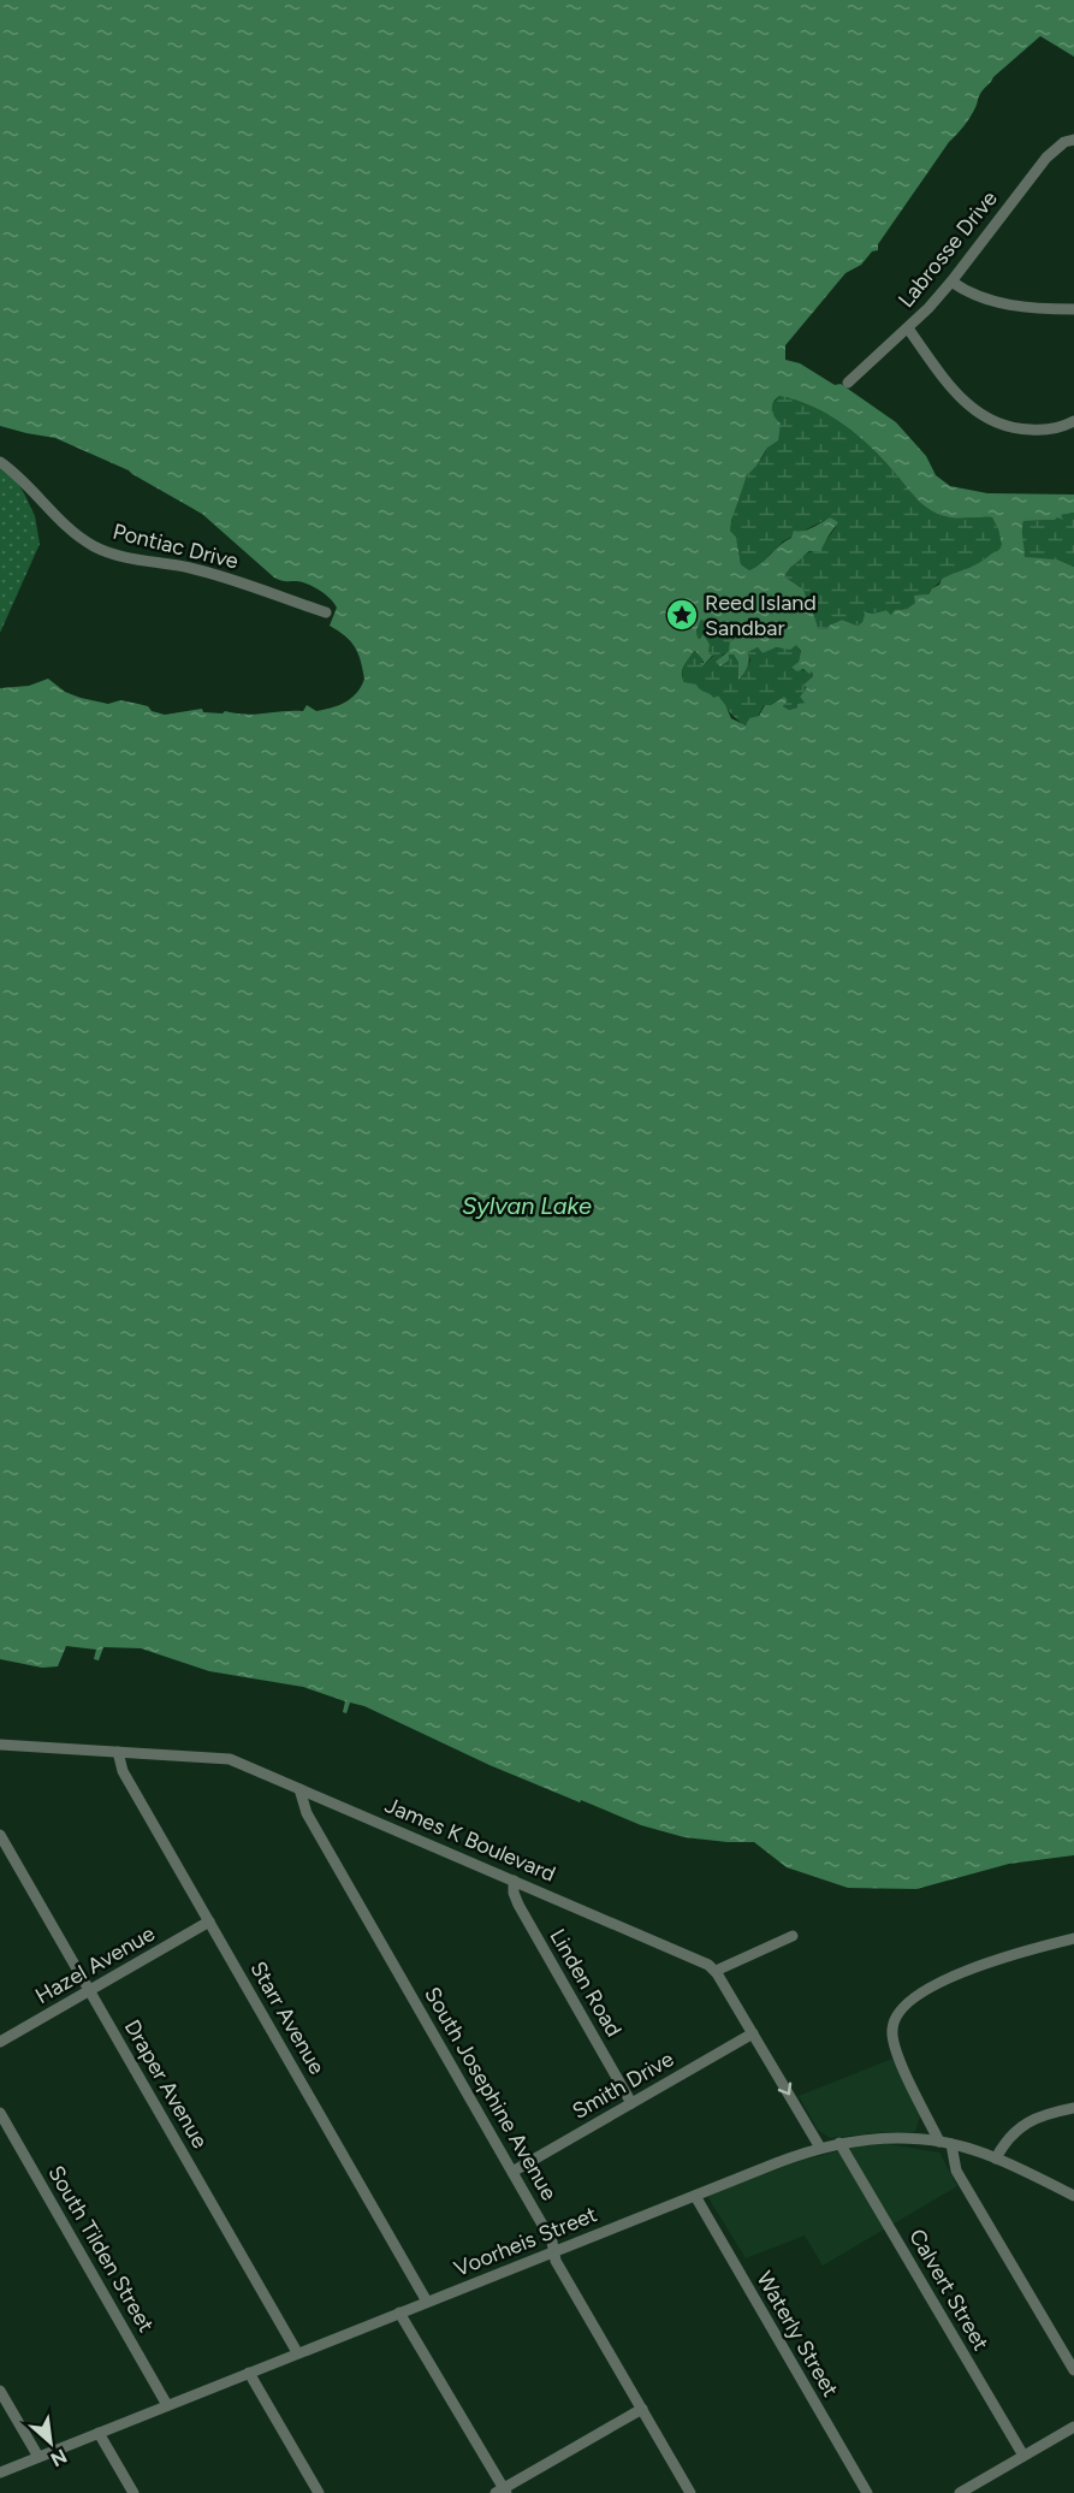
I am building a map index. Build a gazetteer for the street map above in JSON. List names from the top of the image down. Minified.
{"streets":{"street":["Labrosse Drive","Pontiac Drive","James K Boulevard","Hazel Avenue","Linden Road","Starr Avenue","Draper Avenue","Smith Drive","South Josephine Avenue","Voorheis Street","South Tilden Street","Calvert Street","Waterly Street"]},"crossings":[["James K Boulevard","Linden Road"],["James K Boulevard","Starr Avenue"],["James K Boulevard","South Josephine Avenue"],["Hazel Avenue","Starr Avenue"],["Hazel Avenue","Draper Avenue"],["Linden Road","Smith Drive"],["Starr Avenue","Voorheis Street"],["Draper Avenue","Voorheis Street"],["Smith Drive","South Josephine Avenue"],["South Josephine Avenue","Voorheis Street"],["Voorheis Street","South Tilden Street"],["Voorheis Street","Calvert Street"],["Voorheis Street","Waterly Street"]],"water":["Sylvan Lake"],"places":{"place":["Reed Island Sandbar"]},"north":"bottom right"}
